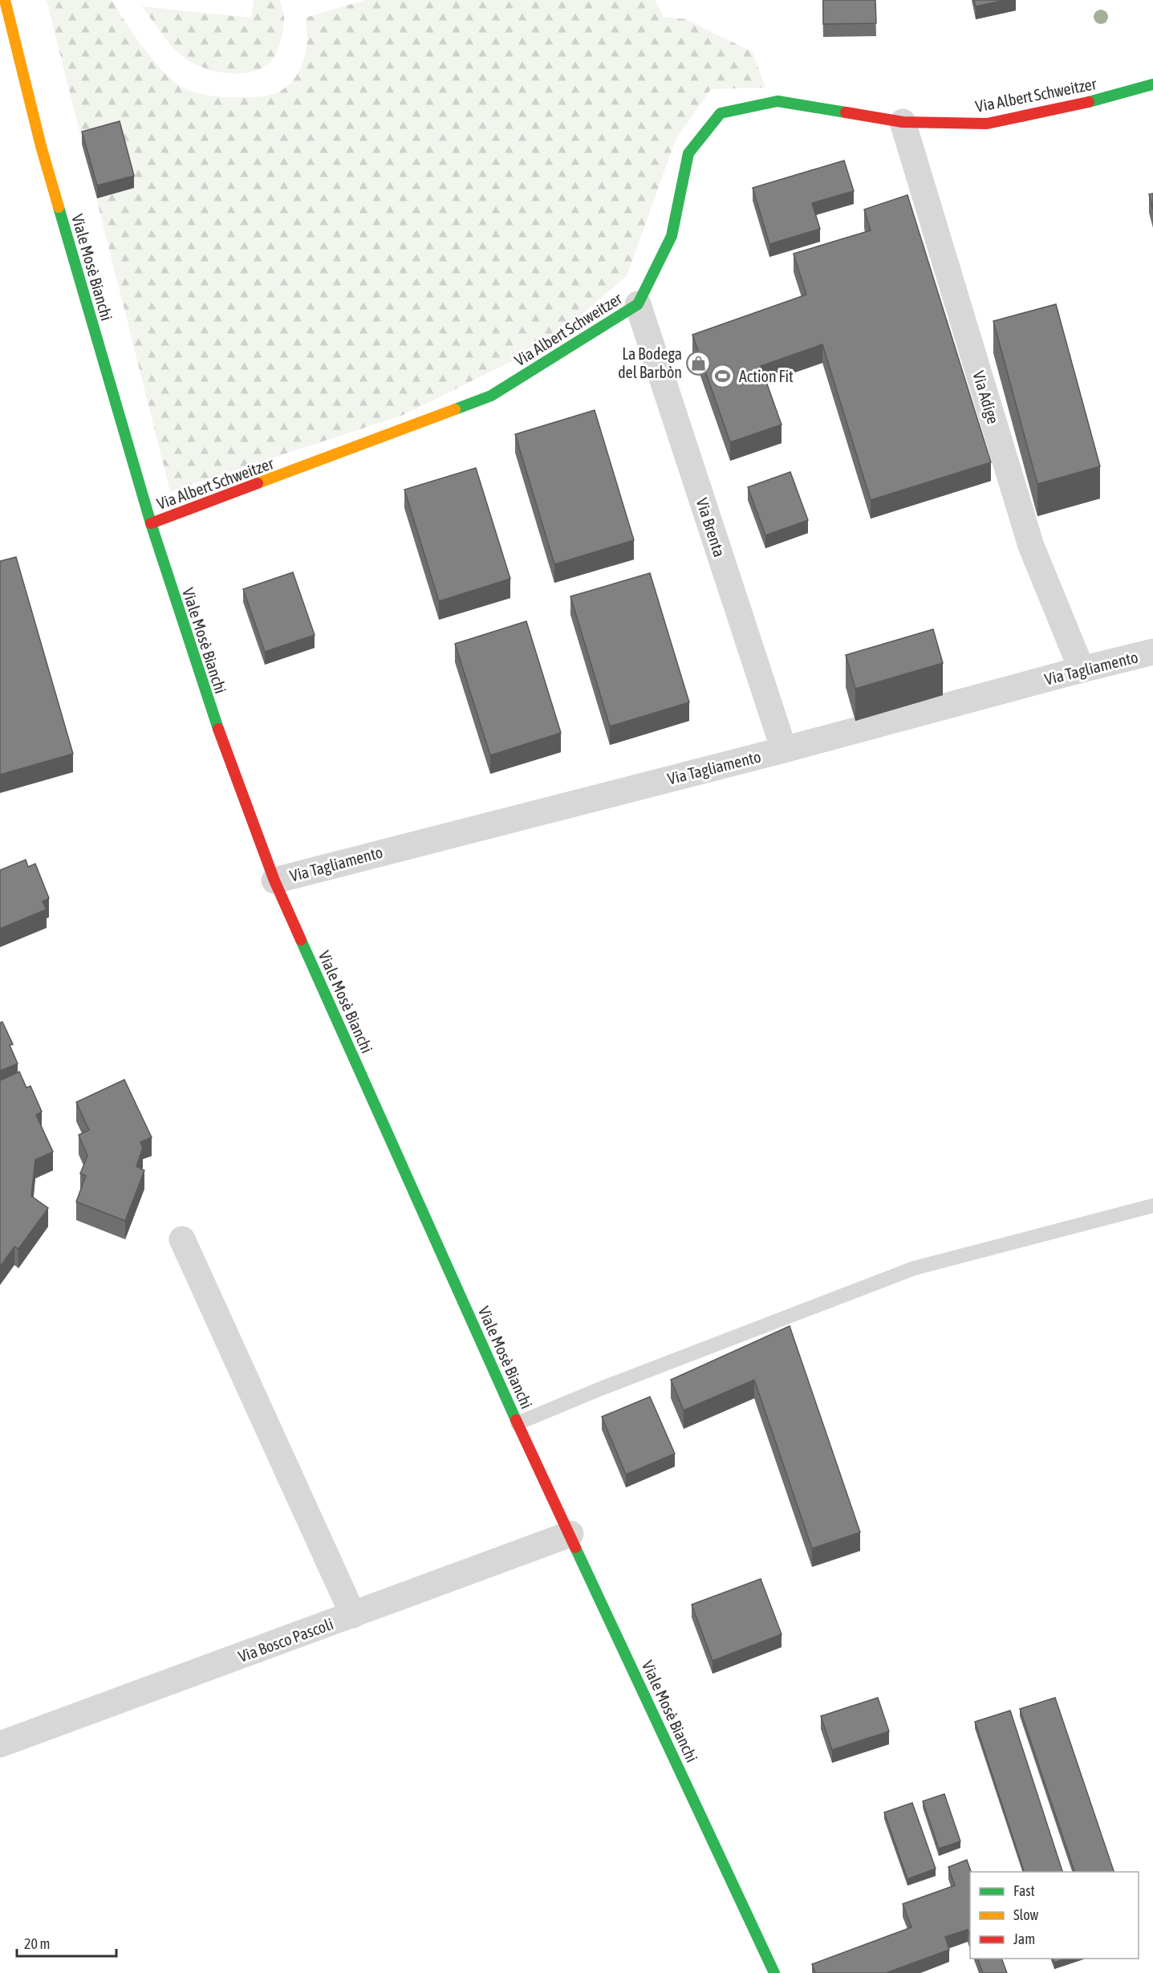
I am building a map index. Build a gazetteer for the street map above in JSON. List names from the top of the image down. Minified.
{"streets":{"main road":["Via Albert Schweitzer","Viale Mosè Bianchi"],"street":["Via Adige","Via Brenta","Via Tagliamento","Via Bosco Pascoli"]},"crossings":[["Via Albert Schweitzer","Viale Mosè Bianchi"],["Via Albert Schweitzer","Via Adige"],["Via Albert Schweitzer","Via Brenta"],["Viale Mosè Bianchi","Via Tagliamento"],["Viale Mosè Bianchi","Via Bosco Pascoli"],["Via Adige","Via Tagliamento"],["Via Brenta","Via Tagliamento"]],"places":{"shop":["La Bodega del Barbòn"],"sports":["Action Fit"]},"legend":["Fast","Slow","Jam"],"scale_bar":"20 m"}
